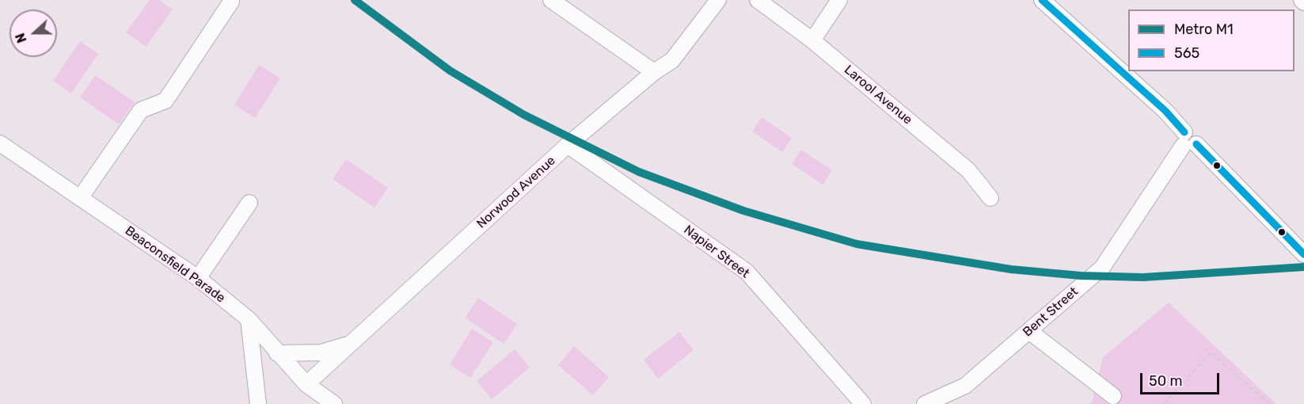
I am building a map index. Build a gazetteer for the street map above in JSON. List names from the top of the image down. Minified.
{"streets":{"street":["Larool Avenue","Norwood Avenue","Napier Street","Beaconsfield Parade","Bent Street"]},"crossings":[["Norwood Avenue","Napier Street"],["Norwood Avenue","Beaconsfield Parade"]],"lines":["metro line M1","transit line 565"],"legend":["Metro M1","565"],"scale_bar":"50 m","north":"left"}
